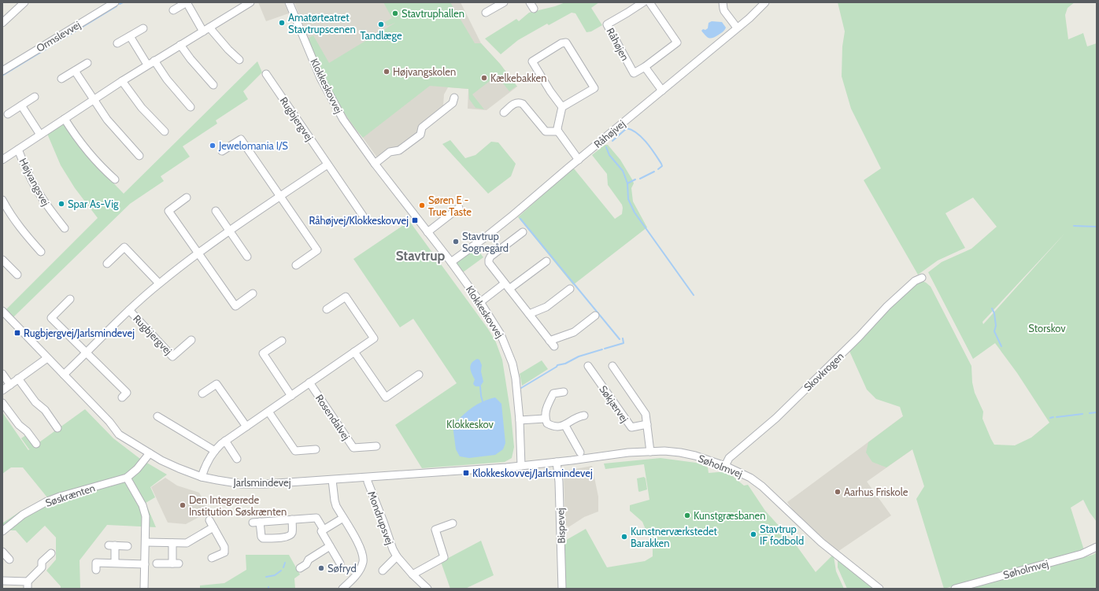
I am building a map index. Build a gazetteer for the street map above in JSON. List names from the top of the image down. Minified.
{"streets":{"street":["Ormslevvej","Råhøjen","Klokkeskovvej","Rugbjergvej","Råhøjvej","Højvangsvej","Skovkrogen","Søkjærvej","Rosendalvej","Søholmvej","Jarlsmindevej","Søskrænten","Mondrupsvej","Bispevej"]},"crossings":[["Klokkeskovvej","Råhøjvej"],["Klokkeskovvej","Søholmvej"],["Klokkeskovvej","Jarlsmindevej"],["Rugbjergvej","Jarlsmindevej"],["Skovkrogen","Søholmvej"],["Søkjærvej","Søholmvej"],["Søholmvej","Jarlsmindevej"],["Søholmvej","Bispevej"],["Jarlsmindevej","Søskrænten"],["Jarlsmindevej","Mondrupsvej"]],"districts":["Stavtrup"],"parks":["Storskov","Klokkeskov"],"places":{"other":["Stavtruphallen","Amatørteatret Stavtrupscenen","Tandlæge","Højvangskolen","Kælkebakken","Jewelomania I/S","Spar As-Vig","Søren E - True Taste","Stavtrup Sognegård","Aarhus Friskole","Den Integrerede Institution Søskrænten","Kunstgræsbanen","Stavtrup IF fodbold","Kunstnerværkstedet Barakken","Søfryd"],"transit":["Råhøjvej/Klokkeskovvej","Rugbjergvej/Jarlsmindevej","Klokkeskovvej/Jarlsmindevej"]}}
